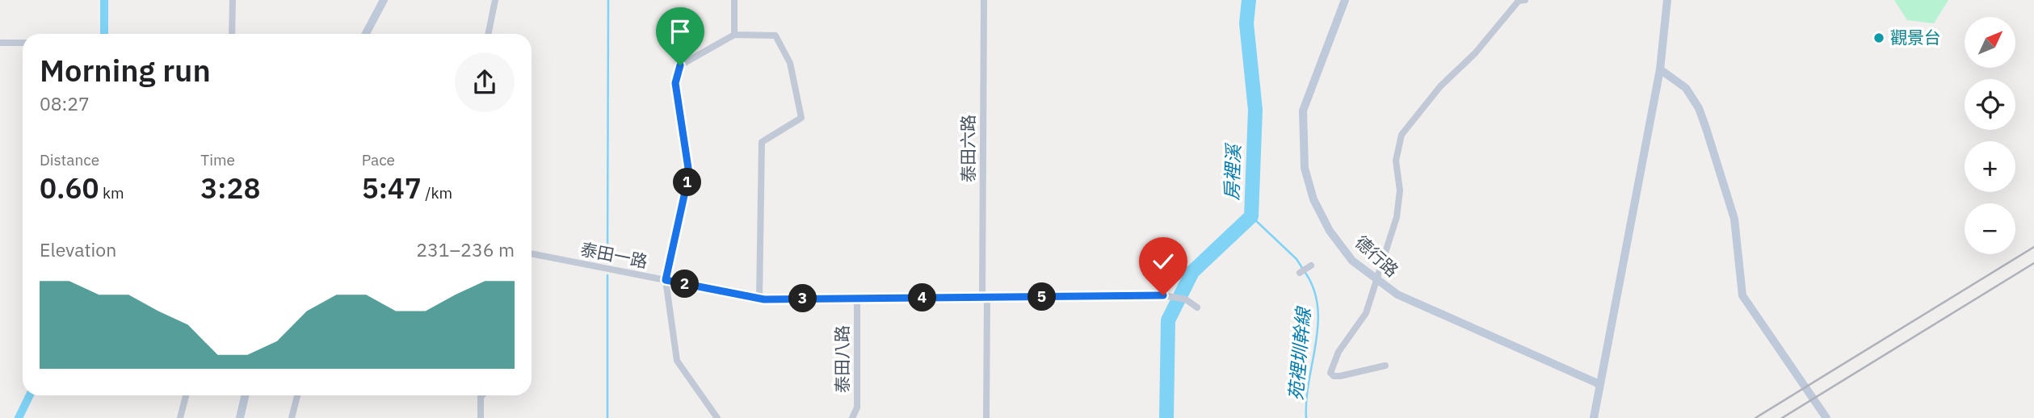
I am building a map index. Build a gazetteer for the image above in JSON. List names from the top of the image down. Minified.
{"streets":{"street":["泰田六路","泰田一路","德行路","泰田八路"]},"crossings":[["泰田六路","泰田一路"],["泰田一路","泰田八路"]],"water":["房裡溪","苑裡圳幹線"],"places":["觀景台"],"north":"top right","page":{"map_buttons":["+","−"],"heading":["Morning run","08:27"],"stats":[["Distance","0.60 km"],["Time","3:28"],["Pace","5:47 /km"]],"pins":["1","2","5","4","3"],"chart":["Elevation","231–236 m"]}}
